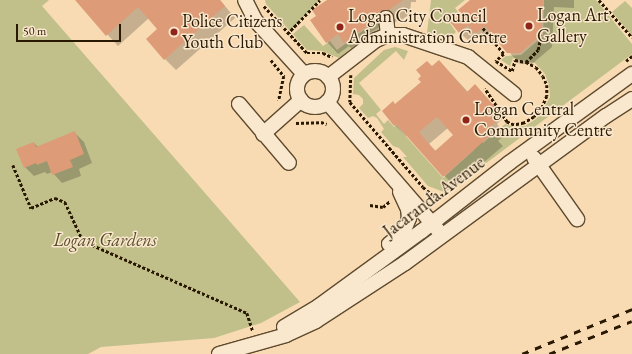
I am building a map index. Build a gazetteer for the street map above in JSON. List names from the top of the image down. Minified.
{"streets":{"street":["Jacaranda Avenue"]},"parks":["Logan Gardens"],"places":["Logan Art Gallery","Logan City Council Administration Centre","Police Citizens Youth Club","Logan Central Community Centre"],"scale_bar":"50 m"}
